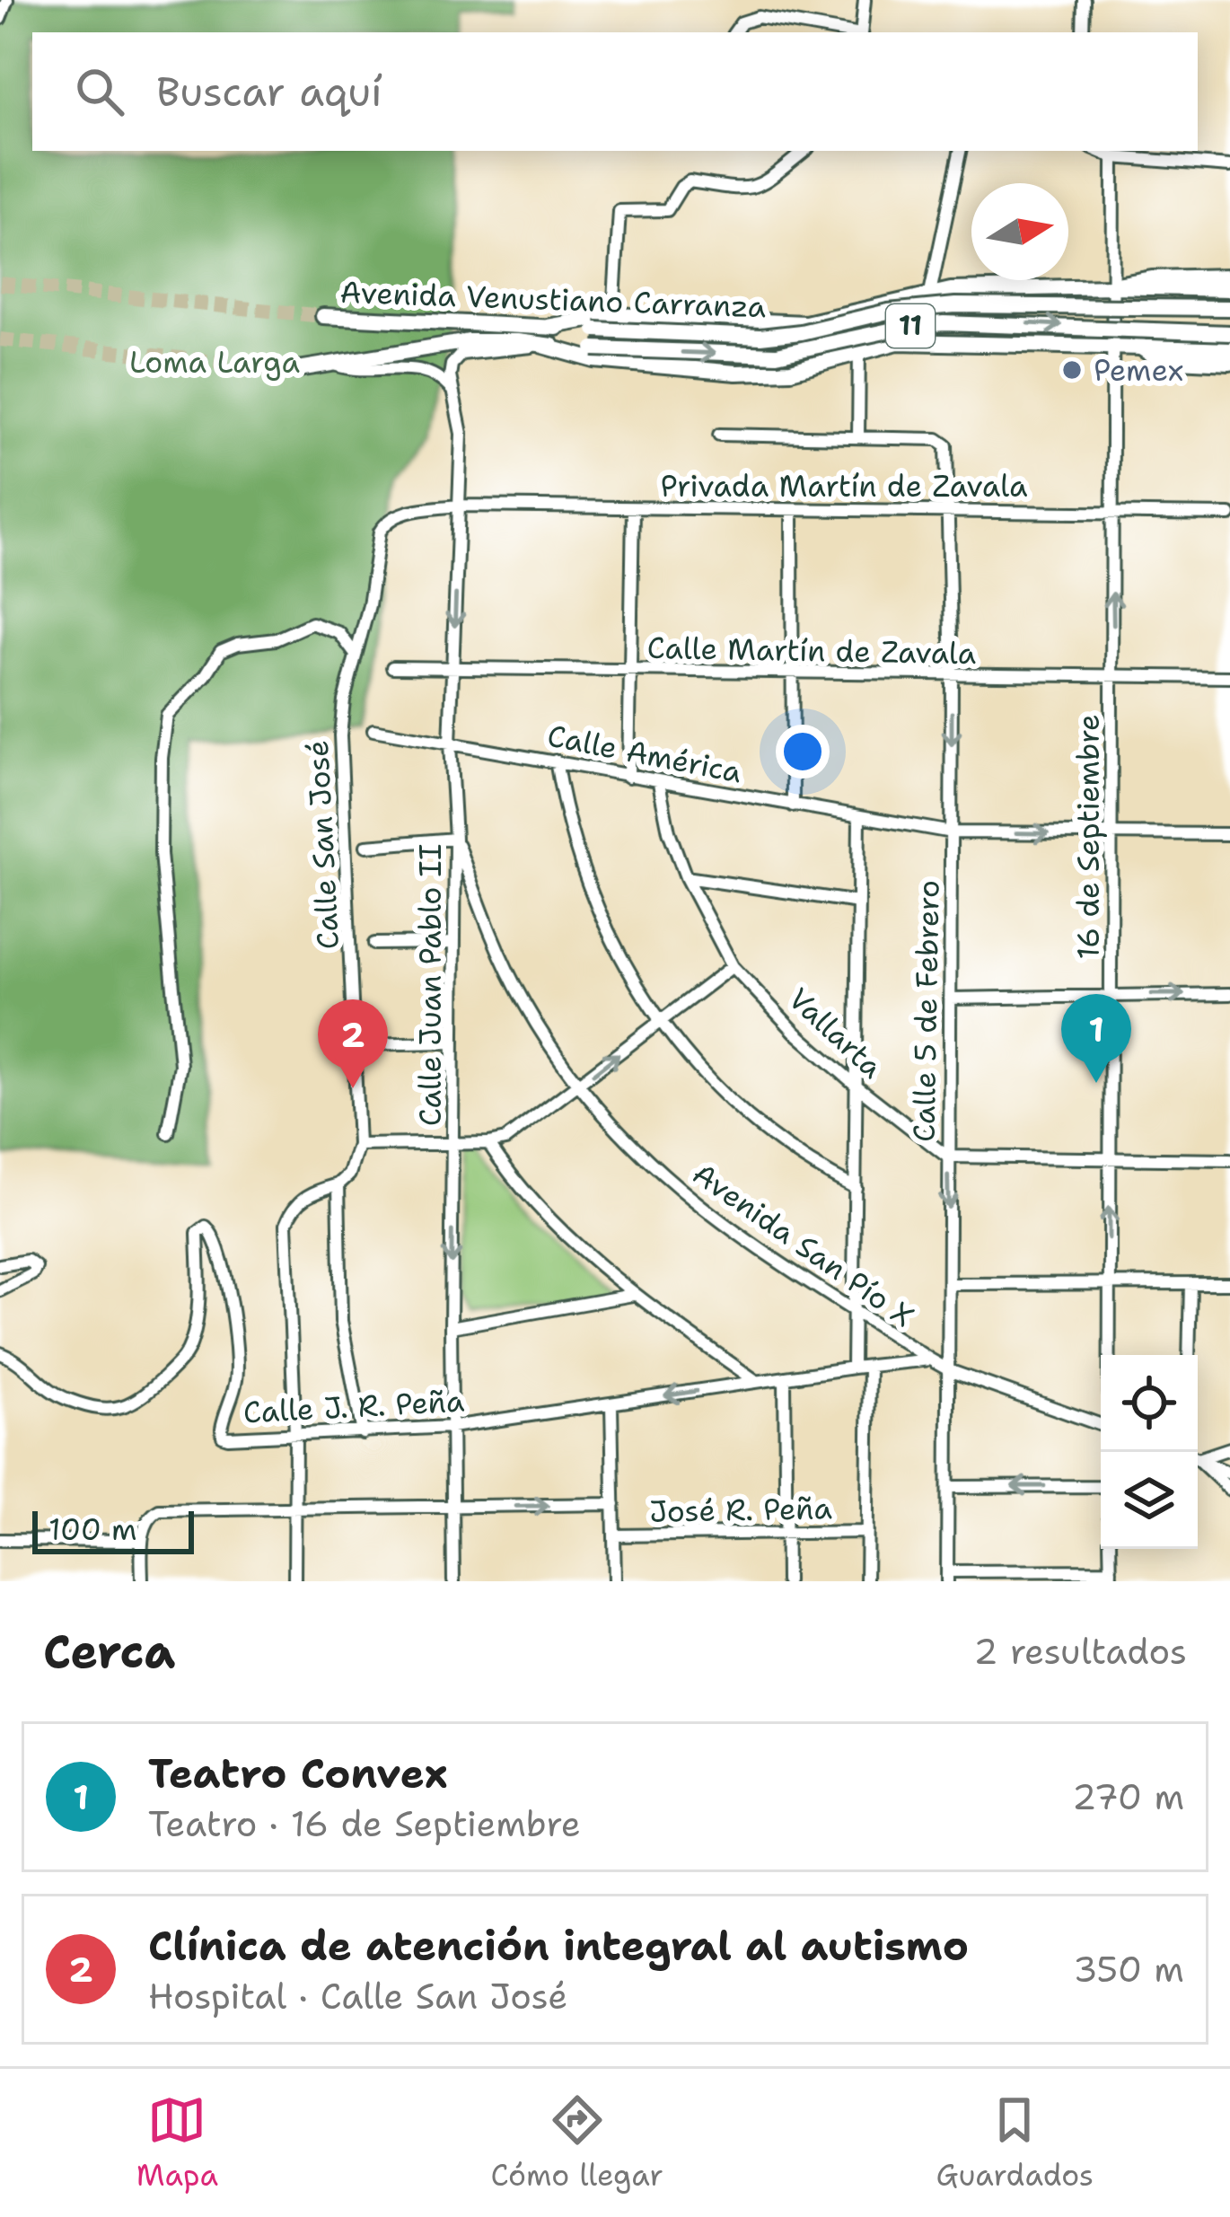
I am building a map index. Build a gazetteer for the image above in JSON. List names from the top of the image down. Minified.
{"streets":{"main road":["Avenida Venustiano Carranza","11"],"street":["Privada Martín de Zavala","Calle Martín de Zavala","Calle América","16 de Septiembre","Calle San José","Calle Juan Pablo II","Calle 5 de Febrero","Vallarta","Avenida San Pío X","Calle J. R. Peña","José R. Peña"]},"crossings":[["Privada Martín de Zavala","16 de Septiembre"],["Privada Martín de Zavala","Calle San José"],["Privada Martín de Zavala","Calle Juan Pablo II"],["Privada Martín de Zavala","Calle 5 de Febrero"],["Calle Martín de Zavala","16 de Septiembre"],["Calle Martín de Zavala","Calle Juan Pablo II"],["Calle Martín de Zavala","Calle 5 de Febrero"],["Calle América","16 de Septiembre"],["Calle América","Calle Juan Pablo II"],["Calle América","Calle 5 de Febrero"],["Calle América","Vallarta"],["Calle San José","Calle Juan Pablo II"],["Calle San José","Calle J. R. Peña"],["Calle Juan Pablo II","Avenida San Pío X"],["Calle Juan Pablo II","Calle J. R. Peña"],["Calle 5 de Febrero","Vallarta"],["Calle 5 de Febrero","Avenida San Pío X"],["Avenida San Pío X","Calle J. R. Peña"]],"parks":["Loma Larga"],"places":["Pemex"],"scale_bar":"100 m","north":"right","page":{"search":"Buscar aquí","pins":["1","2"],"scale":"100 m","heading":["Cerca","2 resultados"],"list":[{"mark":"1","name":"Teatro Convex","note":"Teatro · 16 de Septiembre","value":"270 m"},{"mark":"2","name":"Clínica de atención integral al autismo","note":"Hospital · Calle San José","value":"350 m"}],"nav":["Mapa","Cómo llegar","Guardados"]}}
